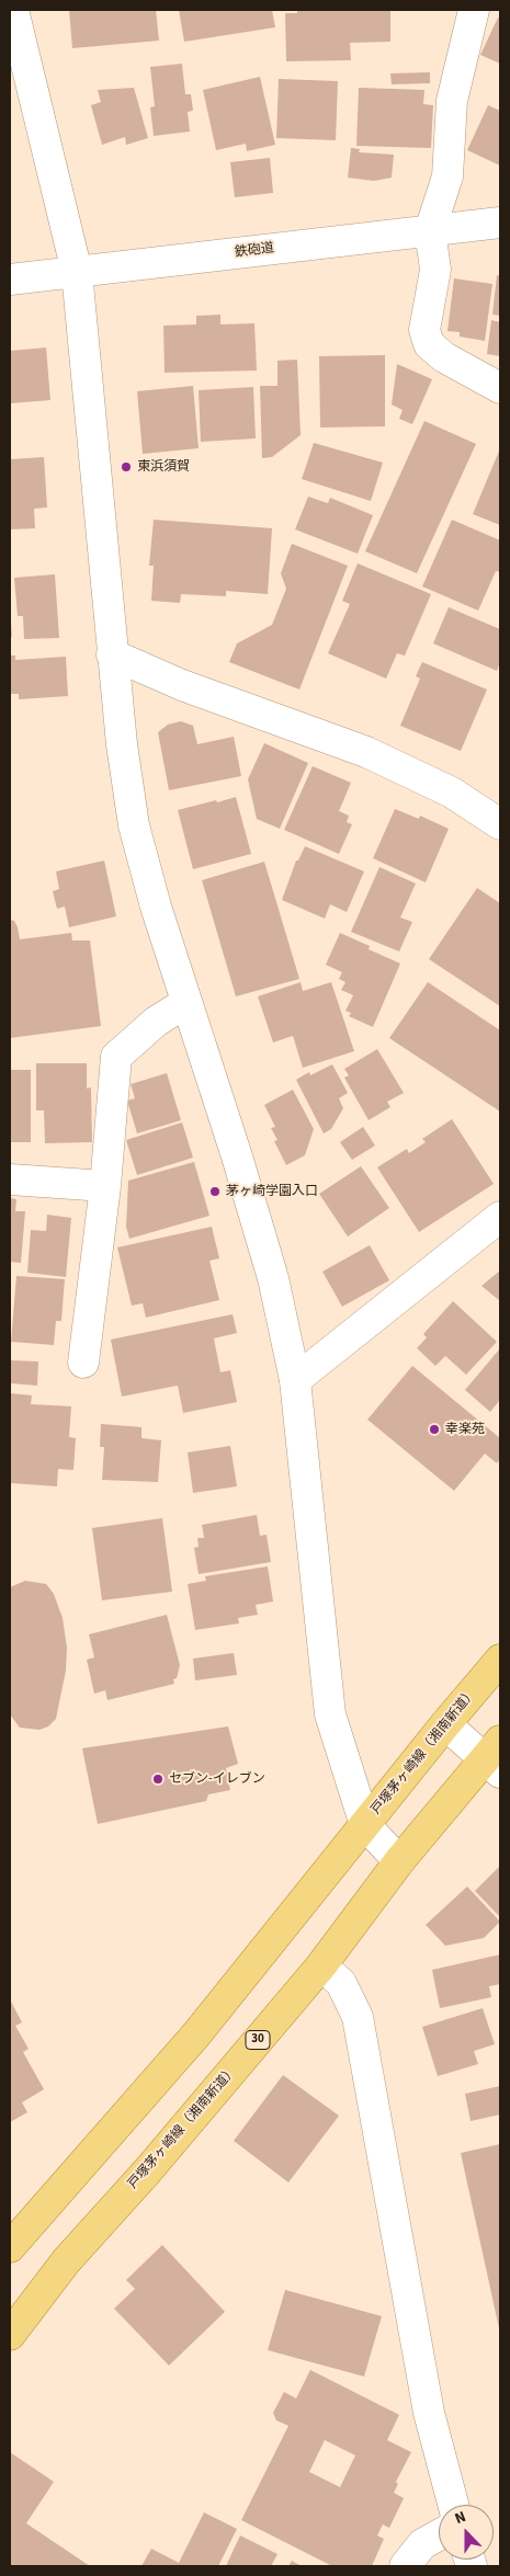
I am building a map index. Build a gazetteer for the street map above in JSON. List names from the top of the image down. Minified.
{"streets":{"main road":["戸塚茅ヶ崎線（湘南新道）","30"],"street":["鉄砲道"]},"places":["東浜須賀","茅ヶ崎学園入口","幸楽苑","セブン-イレブン"],"north":"top"}
